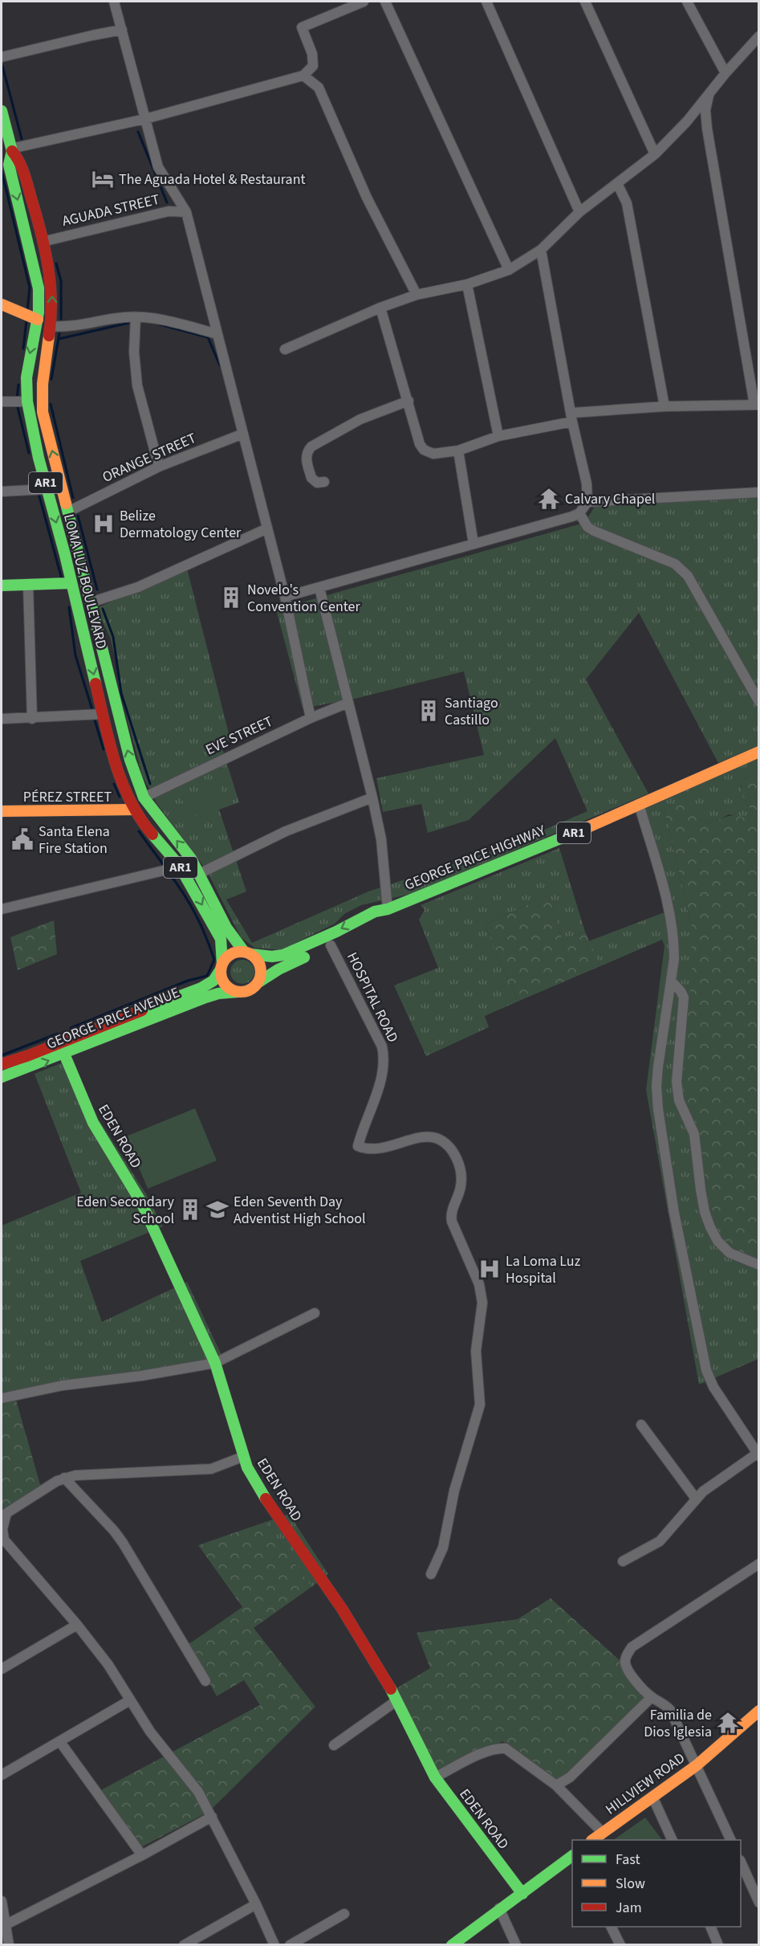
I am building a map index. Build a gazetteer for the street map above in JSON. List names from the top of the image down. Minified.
{"streets":{"main road":["AR1","LOMA LUZ BOULEVARD","PÉREZ STREET","GEORGE PRICE HIGHWAY","GEORGE PRICE AVENUE","EDEN ROAD","HILLVIEW ROAD"],"street":["AGUADA STREET","ORANGE STREET","EVE STREET","HOSPITAL ROAD"]},"crossings":[["AGUADA STREET","LOMA LUZ BOULEVARD"],["ORANGE STREET","LOMA LUZ BOULEVARD"],["LOMA LUZ BOULEVARD","EVE STREET"],["LOMA LUZ BOULEVARD","PÉREZ STREET"],["LOMA LUZ BOULEVARD","GEORGE PRICE HIGHWAY"],["LOMA LUZ BOULEVARD","GEORGE PRICE AVENUE"],["GEORGE PRICE HIGHWAY","HOSPITAL ROAD"],["GEORGE PRICE HIGHWAY","GEORGE PRICE AVENUE"],["GEORGE PRICE AVENUE","EDEN ROAD"]],"places":{"hotel":["The Aguada Hotel & Restaurant"],"temple":["Calvary Chapel","Familia de Dios Iglesia"],"hospital":["Belize Dermatology Center","La Loma Luz Hospital"],"building":["Novelo's Convention Center","Santiago Castillo","Eden Secondary School"],"public building":["Santa Elena Fire Station"],"school or university":["Eden Seventh Day Adventist High School"]},"legend":["Fast","Slow","Jam"]}
